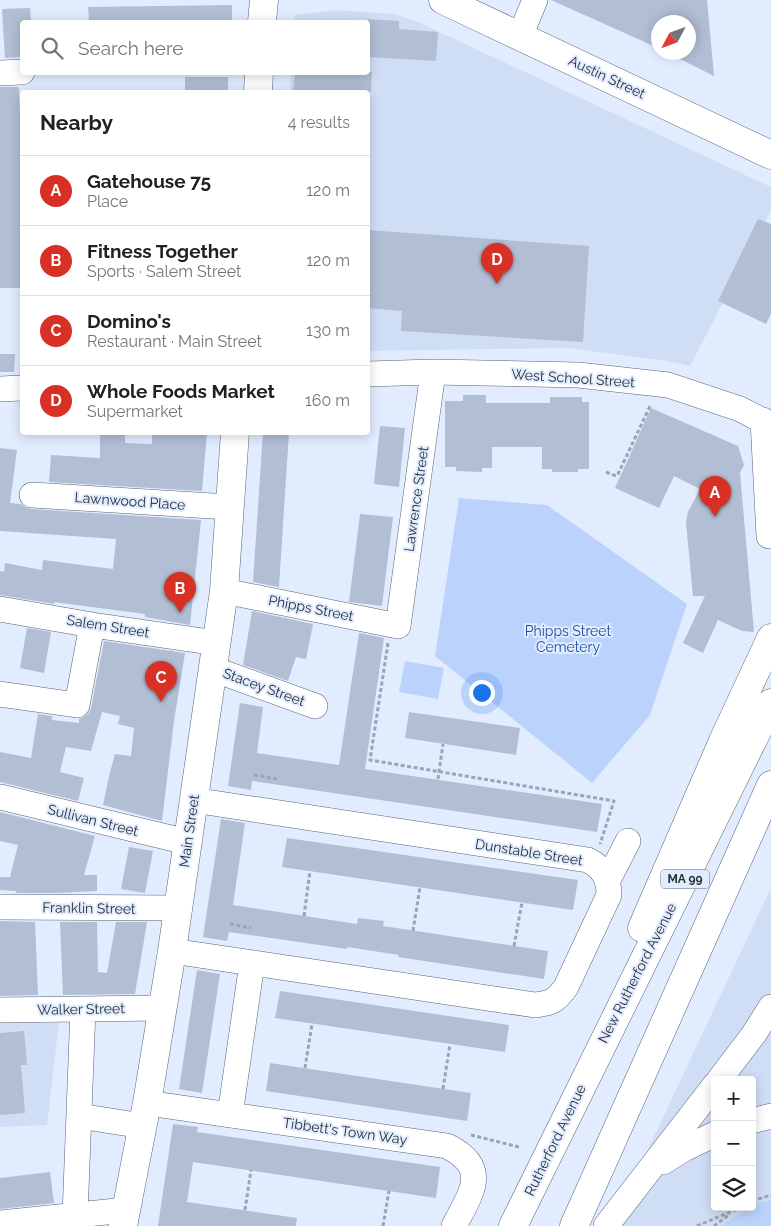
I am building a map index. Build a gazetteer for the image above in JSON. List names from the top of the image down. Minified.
{"streets":{"main road":["Austin Street","Main Street","MA 99","New Rutherford Avenue","Rutherford Avenue"],"street":["West School Street","Lawrence Street","Lawnwood Place","Phipps Street","Salem Street","Stacey Street","Sullivan Street","Dunstable Street","Franklin Street","Walker Street","Tibbett's Town Way"]},"crossings":[["West School Street","Lawrence Street"],["Lawrence Street","Phipps Street"],["Lawnwood Place","Main Street"],["Phipps Street","Main Street"],["Salem Street","Stacey Street"],["Salem Street","Main Street"],["Stacey Street","Main Street"],["Sullivan Street","Main Street"],["Main Street","Dunstable Street"],["Main Street","Franklin Street"],["Main Street","Walker Street"],["Main Street","Tibbett's Town Way"],["New Rutherford Avenue","Rutherford Avenue"]],"parks":["Phipps Street Cemetery"],"north":"bottom left","page":{"search":"Search here","heading":["Nearby","4 results"],"list":[{"mark":"A","name":"Gatehouse 75","note":"Place","value":"120 m"},{"mark":"B","name":"Fitness Together","note":"Sports · Salem Street","value":"120 m"},{"mark":"C","name":"Domino's","note":"Restaurant · Main Street","value":"130 m"},{"mark":"D","name":"Whole Foods Market","note":"Supermarket","value":"160 m"}],"pins":["D","A","B","C"],"map_buttons":["+","−"]}}
